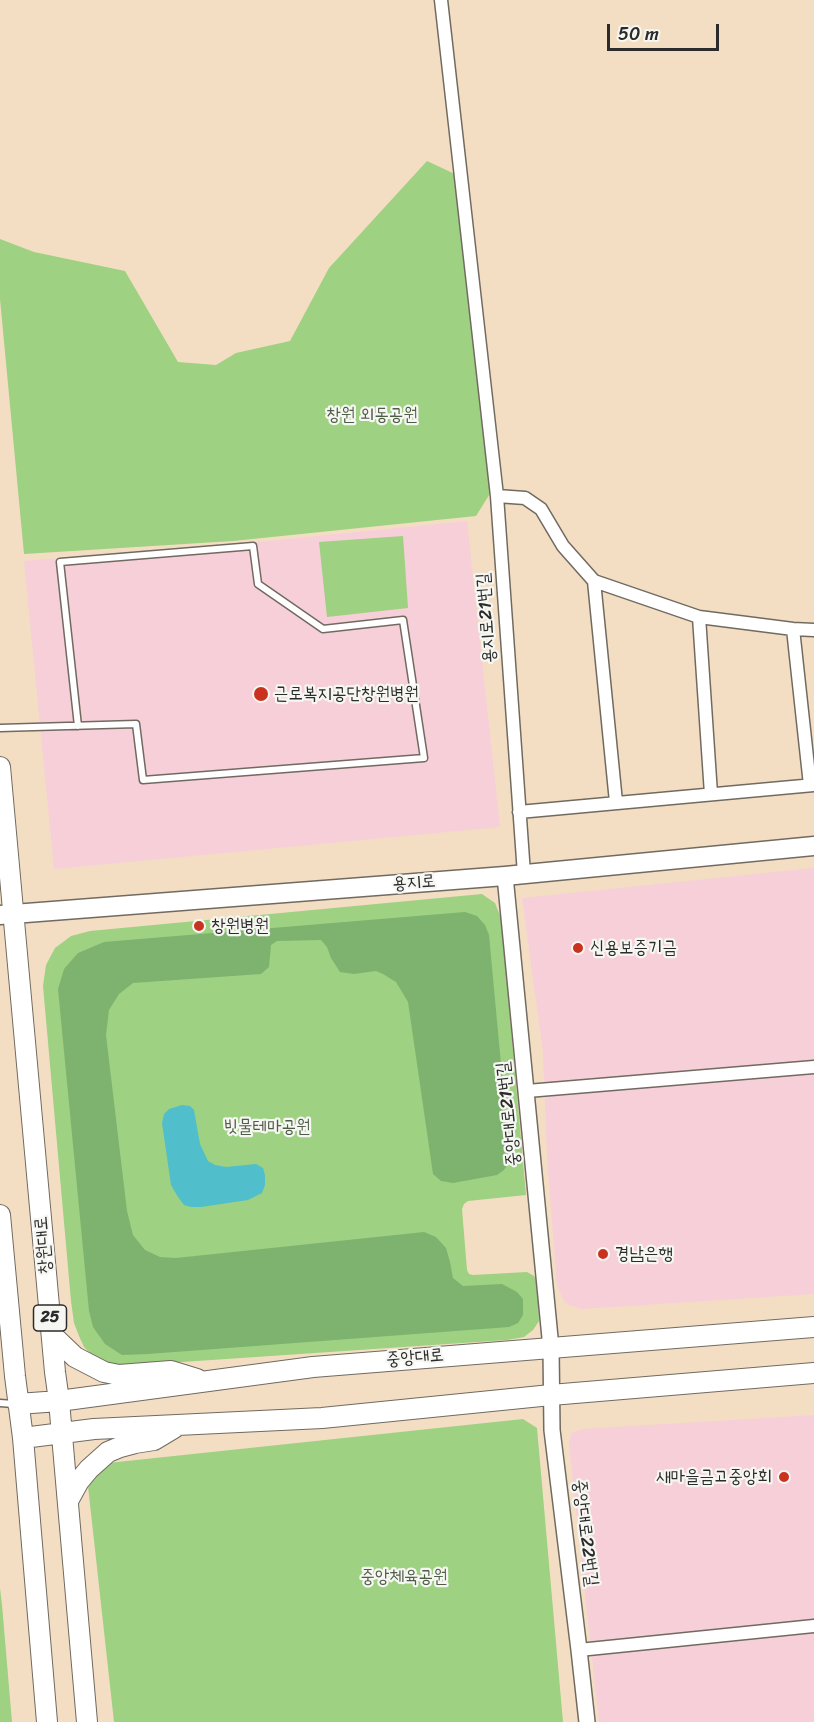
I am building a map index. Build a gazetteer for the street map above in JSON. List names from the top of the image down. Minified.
{"streets":{"main road":["용지로","창원대로","25","중앙대로"],"street":["용지로21번길","중앙대로21번길","중앙대로22번길"]},"crossings":[["용지로21번길","용지로"],["용지로","중앙대로21번길"],["용지로","창원대로"],["중앙대로21번길","중앙대로"],["중앙대로21번길","중앙대로22번길"],["창원대로","중앙대로"],["25","중앙대로"],["중앙대로","중앙대로22번길"]],"parks":["창원 외동공원","빗물테마공원","중앙체육공원"],"places":["근로복지공단창원병원","창원병원","신용보증기금","경남은행","새마을금고중앙회"],"scale_bar":"50 m"}
